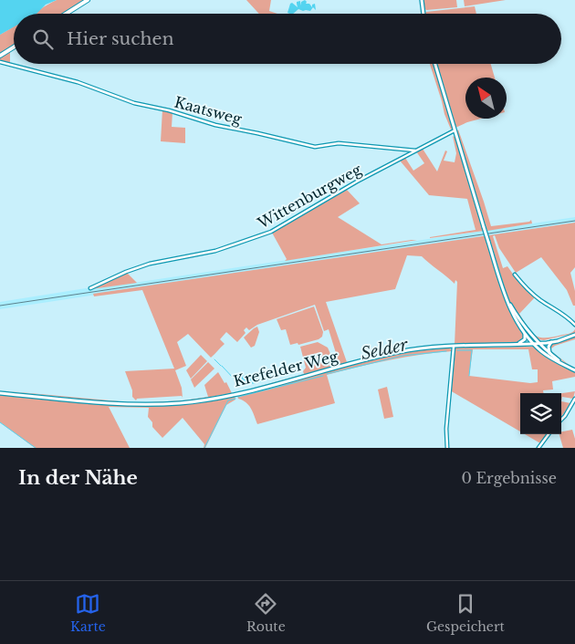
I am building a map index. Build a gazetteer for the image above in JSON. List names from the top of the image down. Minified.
{"streets":{"street":["Kaatsweg","Wittenburgweg","Krefelder Weg"]},"crossings":[["Kaatsweg","Wittenburgweg"]],"water":["Selder"],"north":"top left","page":{"search":"Hier suchen","heading":["In der Nähe","0 Ergebnisse"],"nav":["Karte","Route","Gespeichert"]}}
